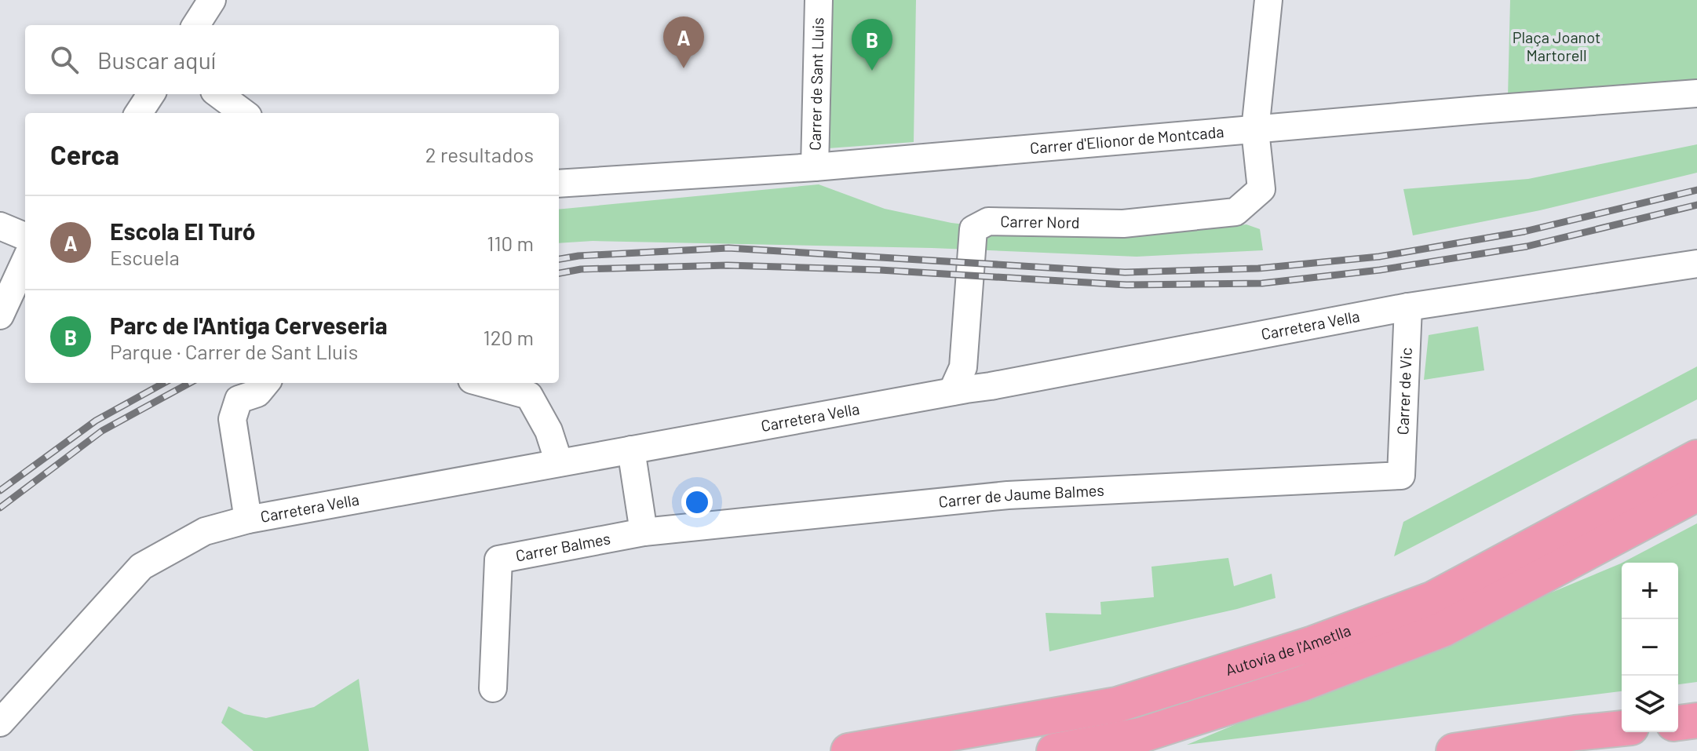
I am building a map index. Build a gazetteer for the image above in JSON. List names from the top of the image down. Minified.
{"streets":{"highway":["Autovia de l'Ametlla"],"street":["Carrer de Sant Lluis","Carrer d'Elionor de Montcada","Carrer Nord","Carretera Vella","Carrer de Vic","Carrer de Jaume Balmes","Carrer Balmes"]},"crossings":[["Carrer de Sant Lluis","Carrer d'Elionor de Montcada"],["Carrer d'Elionor de Montcada","Carrer Nord"],["Carrer Nord","Carretera Vella"],["Carretera Vella","Carrer de Vic"],["Carrer de Vic","Carrer de Jaume Balmes"],["Carrer de Jaume Balmes","Carrer Balmes"]],"parks":["Plaça Joanot Martorell"],"page":{"pins":["A","B"],"search":"Buscar aquí","heading":["Cerca","2 resultados"],"list":[{"mark":"A","name":"Escola El Turó","note":"Escuela","value":"110 m"},{"mark":"B","name":"Parc de l'Antiga Cerveseria","note":"Parque · Carrer de Sant Lluis","value":"120 m"}],"map_buttons":["+","−"]}}
